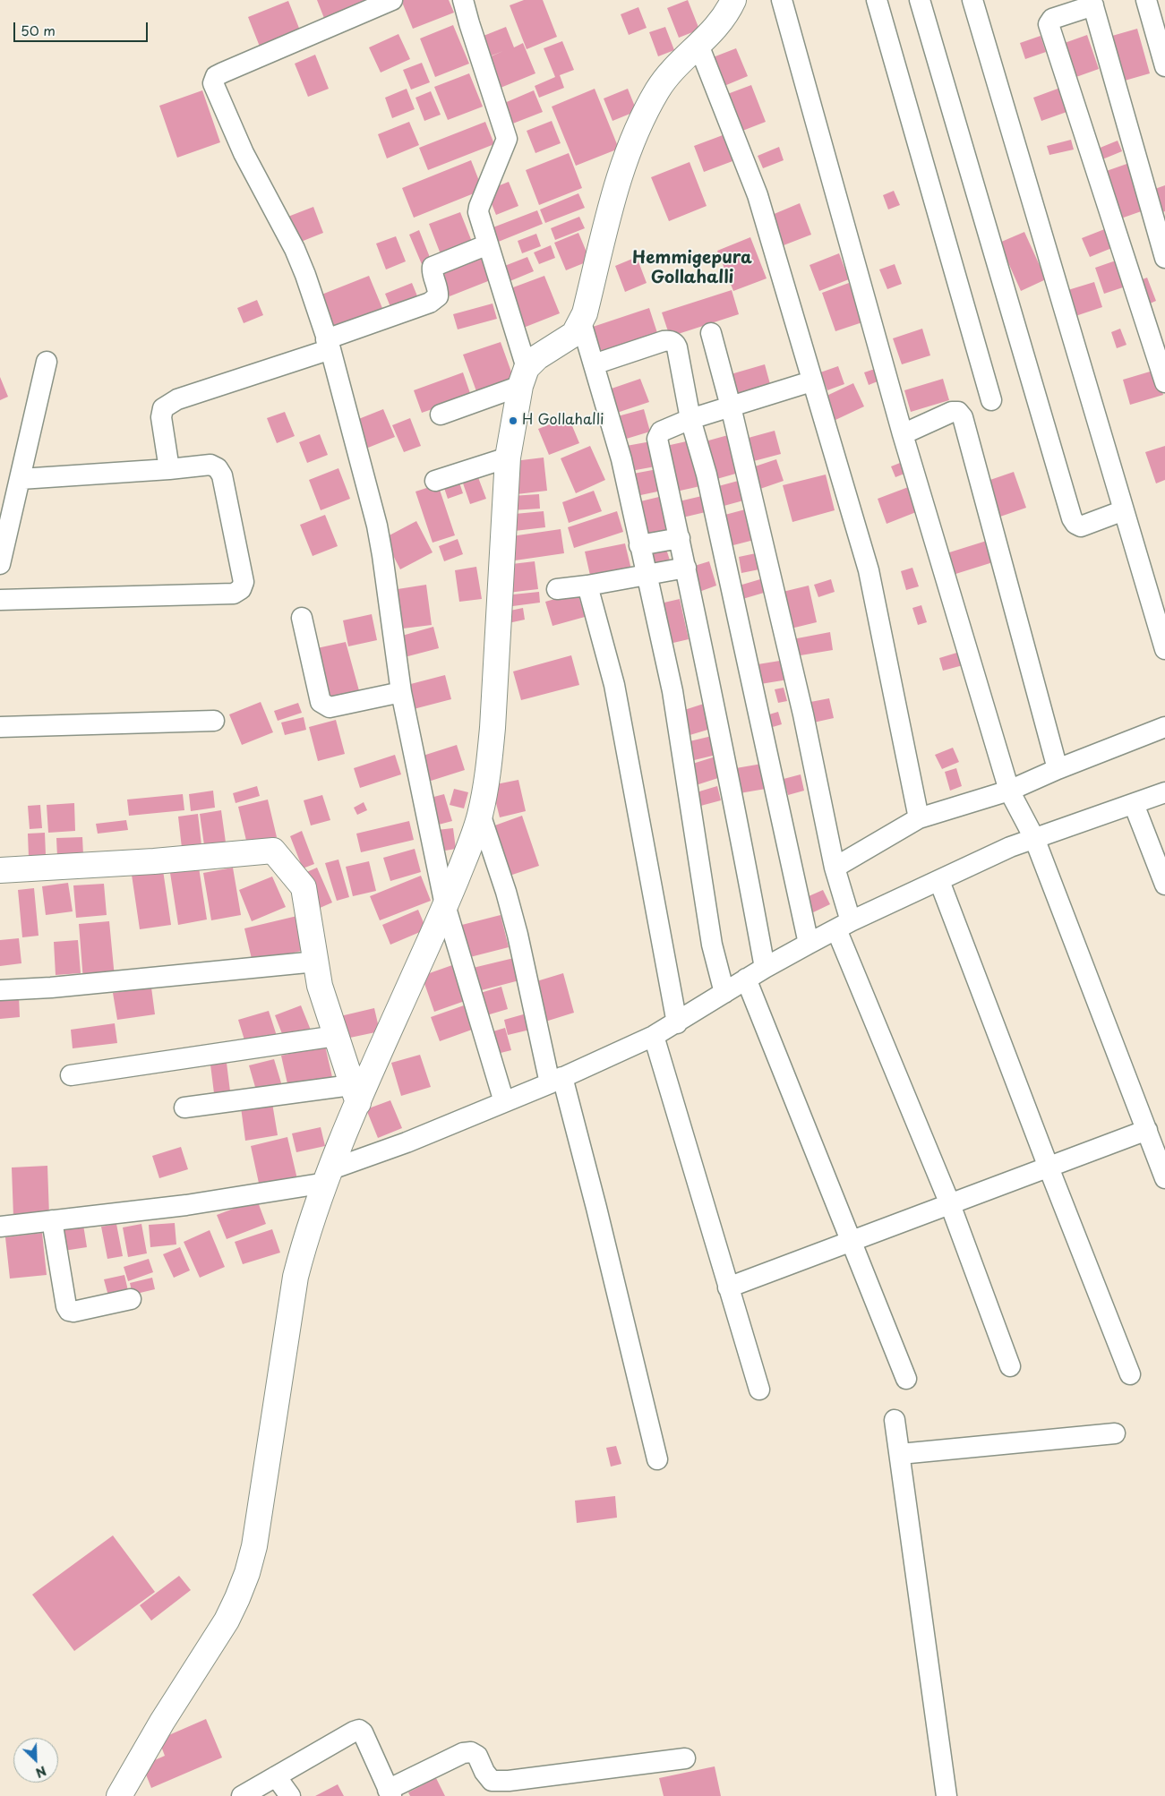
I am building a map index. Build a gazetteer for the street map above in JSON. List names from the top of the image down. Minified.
{"districts":["Hemmigepura Gollahalli"],"places":["H Gollahalli"],"scale_bar":"50 m","north":"bottom right"}
